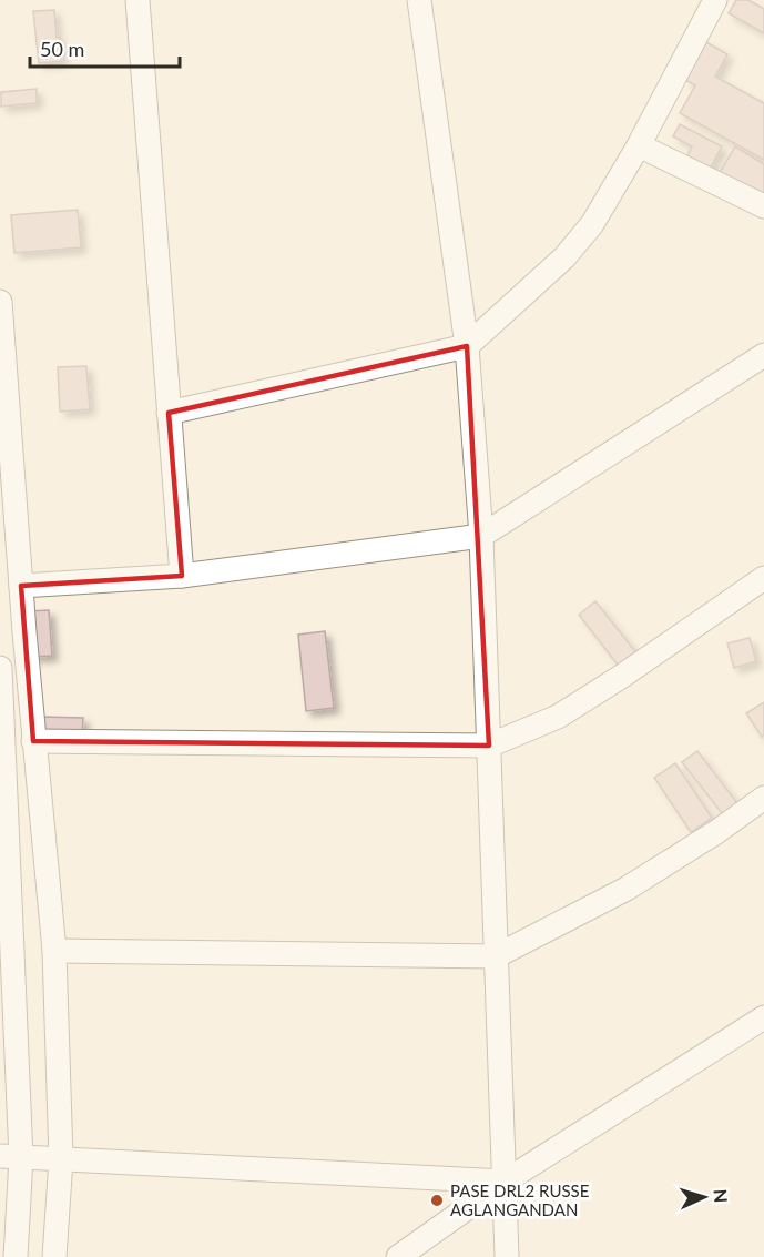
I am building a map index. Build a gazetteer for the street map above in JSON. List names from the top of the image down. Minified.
{"places":["PASE DRL2 RUSSE AGLANGANDAN"],"scale_bar":"50 m","north":"right"}
